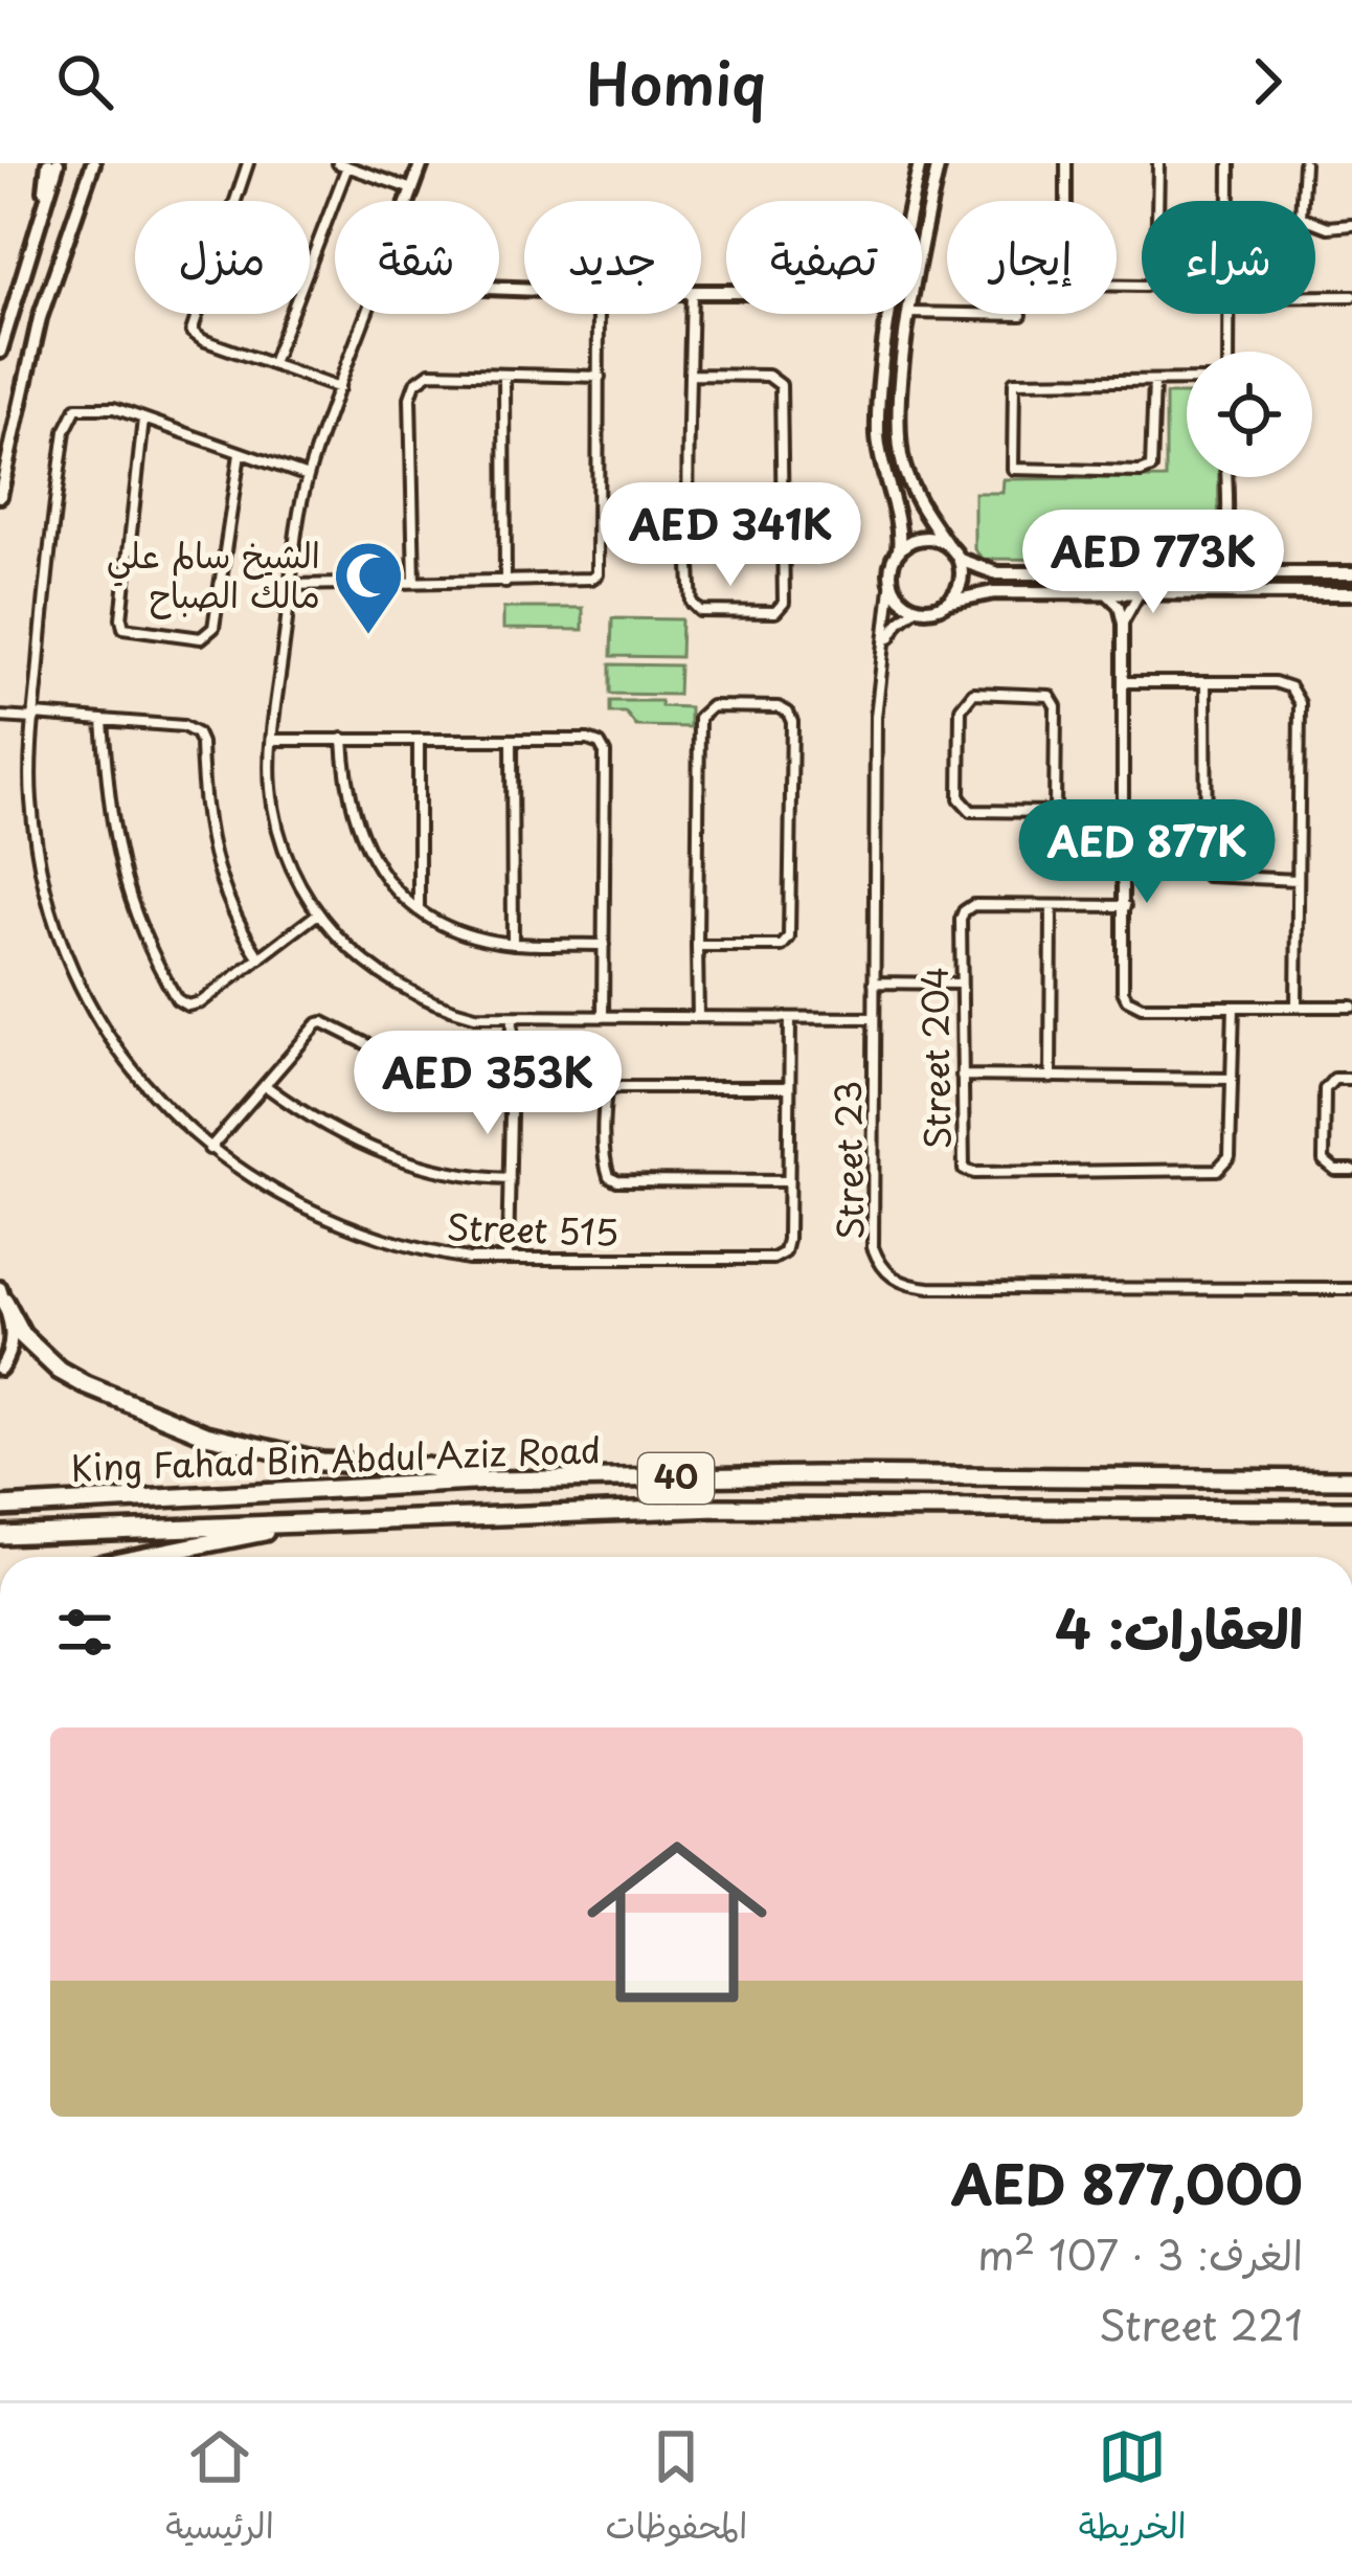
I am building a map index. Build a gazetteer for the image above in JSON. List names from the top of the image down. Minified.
{"streets":{"highway":["King Fahad Bin Abdul Aziz Road","40"],"street":["Street 204","Street 23","Street 515"]},"places":{"mosque":["الشيخ سالم علي مالك الصباح"]},"page":{"header":"Homiq","chip":["شراء","إيجار","تصفية","جديد","شقة","منزل"],"price":["AED 341K","AED 773K","AED 877K","AED 353K"],"heading":"العقارات: 4","list":[{"name":"AED 877,000","note":"الغرف: 3 · 107 m² · Street 221"}],"tabs":["الخريطة","المحفوظات","الرئيسية"]}}
